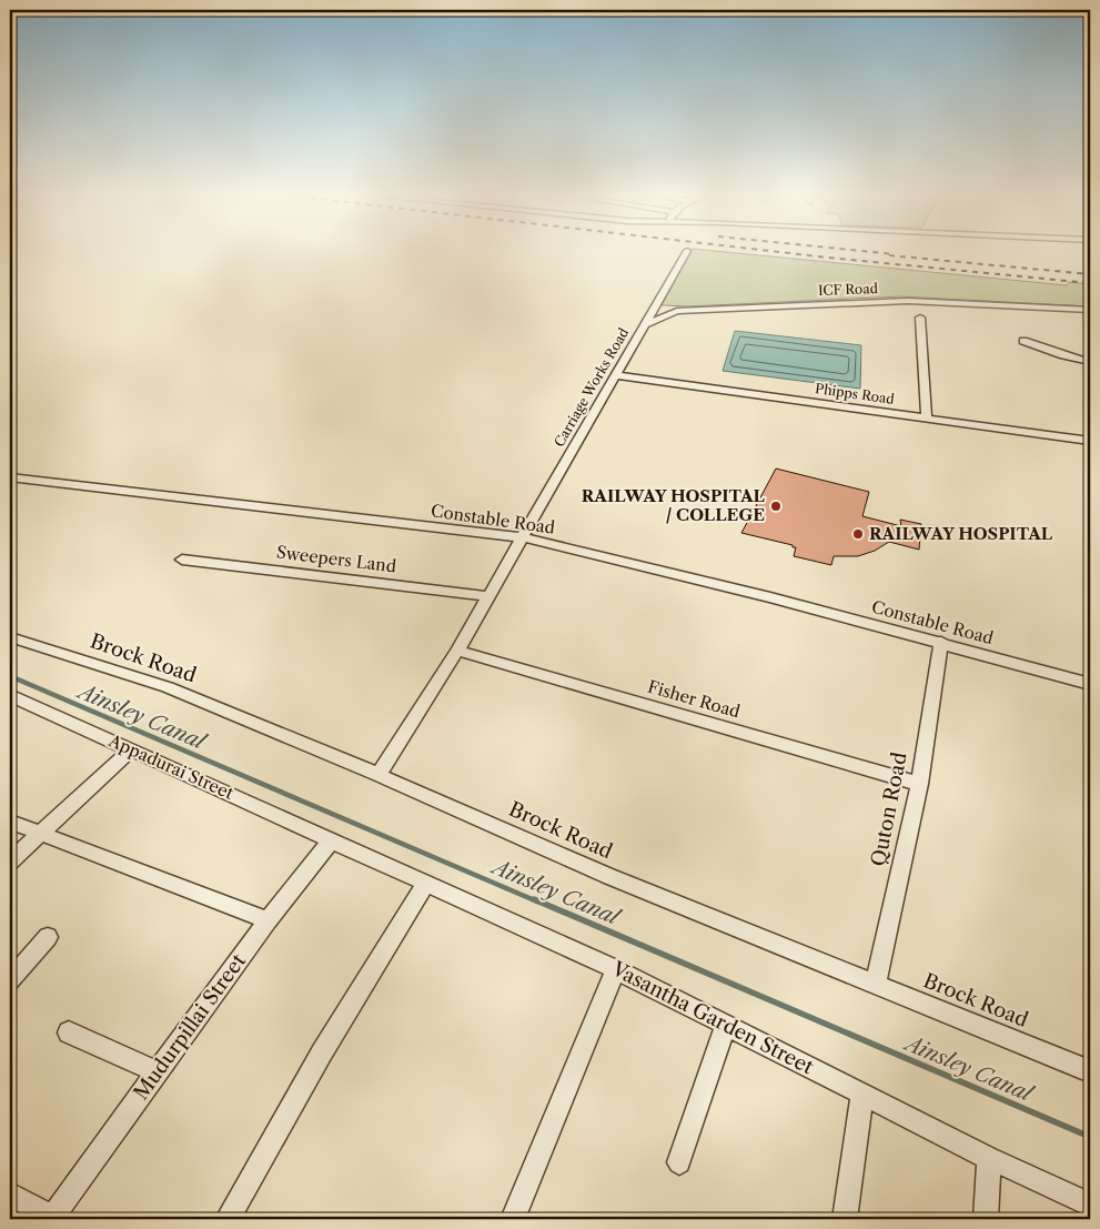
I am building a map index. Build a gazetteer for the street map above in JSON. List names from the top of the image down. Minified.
{"streets":{"street":["ICF Road","Carriage Works Road","Phipps Road","Constable Road","Sweepers Land","Brock Road","Fisher Road","Appadurai Street","Quton Road","Vasantha Garden Street","Mudurpillai Street"]},"crossings":[["ICF Road","Carriage Works Road"],["Carriage Works Road","Phipps Road"],["Carriage Works Road","Constable Road"],["Constable Road","Quton Road"],["Brock Road","Quton Road"],["Fisher Road","Quton Road"],["Appadurai Street","Vasantha Garden Street"],["Appadurai Street","Mudurpillai Street"],["Vasantha Garden Street","Mudurpillai Street"]],"water":["Ainsley Canal"],"places":["RAILWAY HOSPITAL / COLLEGE","RAILWAY HOSPITAL"]}
